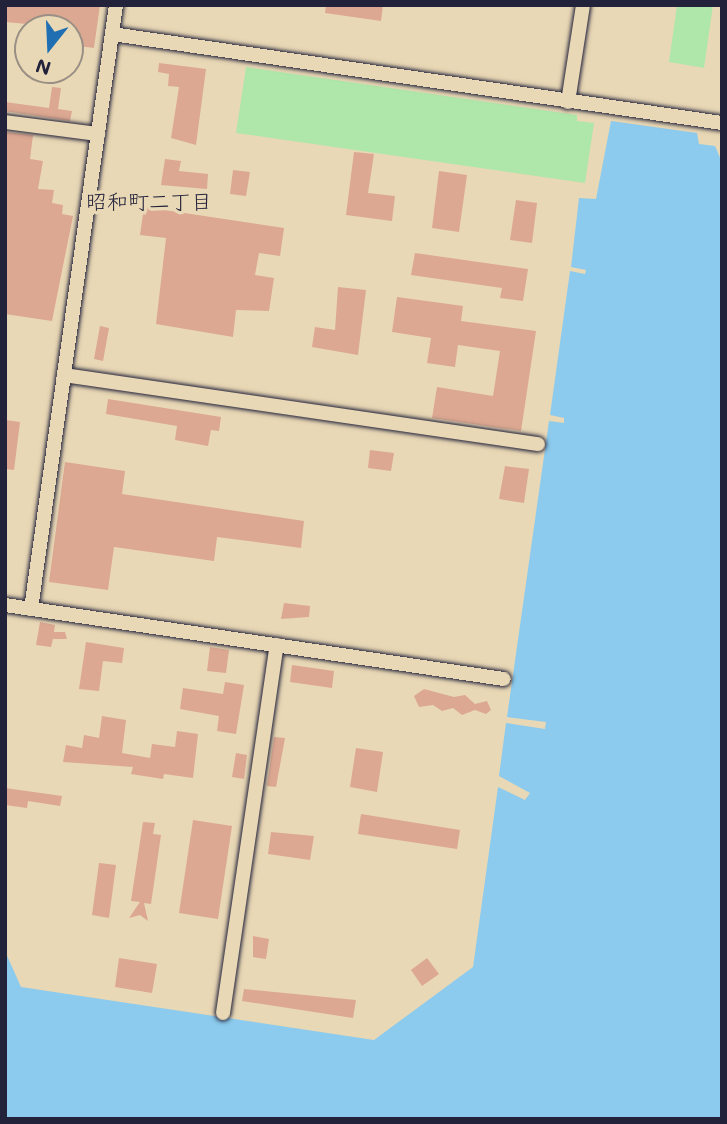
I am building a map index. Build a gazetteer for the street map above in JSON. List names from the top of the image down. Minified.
{"districts":["昭和町二丁目"],"north":"bottom"}
